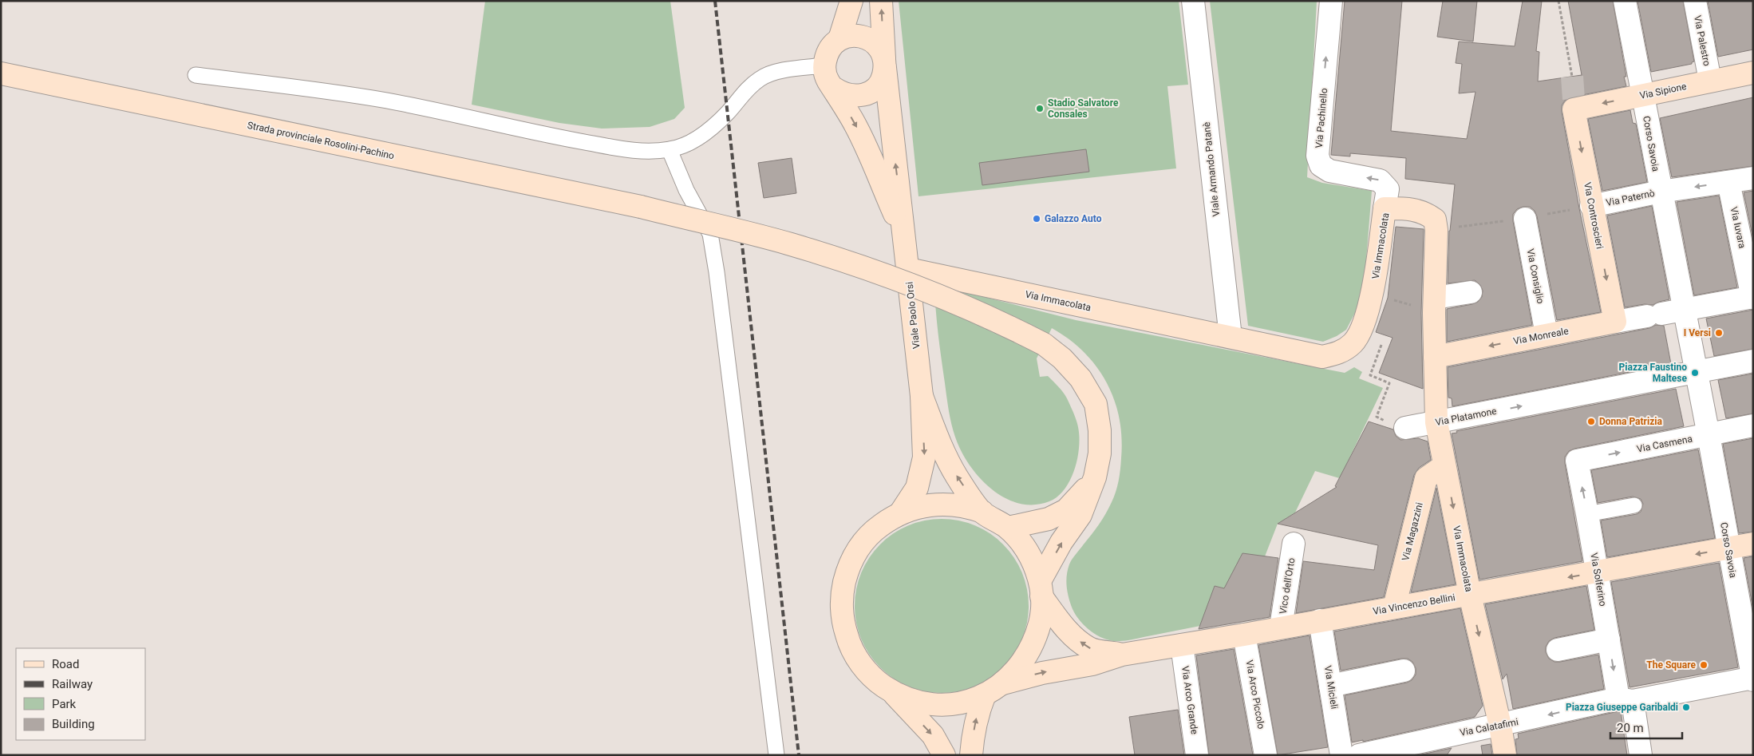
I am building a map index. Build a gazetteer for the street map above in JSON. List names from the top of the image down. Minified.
{"streets":{"main road":["Via Sipione","Strada provinciale Rosolini-Pachino","Via Controscieri","Via Immacolata","Viale Paolo Orsi","Via Monreale","Via Magazzini","Via Vincenzo Bellini"],"street":["Via Palestro","Via Pachinello","Corso Savoia","Viale Armando Patanè","Via Paternò","Via Iuvara","Via Consiglio","Via Platamone","Via Casmena","Via Solferino","Vico dell'Orto","Via Micieli","Via Arco Piccolo","Via Arco Grande","Via Calatafimi"]},"crossings":[["Via Palestro","Via Sipione"],["Via Sipione","Corso Savoia"],["Via Sipione","Via Controscieri"],["Via Pachinello","Via Immacolata"],["Corso Savoia","Via Paternò"],["Corso Savoia","Via Monreale"],["Corso Savoia","Via Platamone"],["Corso Savoia","Via Casmena"],["Corso Savoia","Via Vincenzo Bellini"],["Corso Savoia","Via Calatafimi"],["Viale Armando Patanè","Via Immacolata"],["Via Paternò","Via Controscieri"],["Via Paternò","Via Iuvara"],["Via Paternò","Via Immacolata"],["Via Paternò","Via Consiglio"],["Via Controscieri","Via Monreale"],["Via Iuvara","Via Monreale"],["Via Immacolata","Viale Paolo Orsi"],["Via Immacolata","Via Monreale"],["Via Immacolata","Via Platamone"],["Via Immacolata","Via Magazzini"],["Via Immacolata","Via Vincenzo Bellini"],["Via Immacolata","Via Calatafimi"],["Via Consiglio","Via Monreale"],["Via Casmena","Via Solferino"],["Via Magazzini","Via Vincenzo Bellini"],["Via Solferino","Via Vincenzo Bellini"],["Via Solferino","Via Calatafimi"],["Vico dell'Orto","Via Vincenzo Bellini"],["Via Vincenzo Bellini","Via Micieli"],["Via Vincenzo Bellini","Via Arco Piccolo"],["Via Vincenzo Bellini","Via Arco Grande"]],"one_way":["Via Sipione","Via Pachinello","Via Controscieri","Via Platamone","Via Casmena","Via Vincenzo Bellini"],"places":["Stadio Salvatore Consales","Galazzo Auto","I Versi","Piazza Faustino Maltese","Donna Patrizia","The Square","Piazza Giuseppe Garibaldi"],"legend":["Road","Railway","Park","Building"],"scale_bar":"20 m"}
